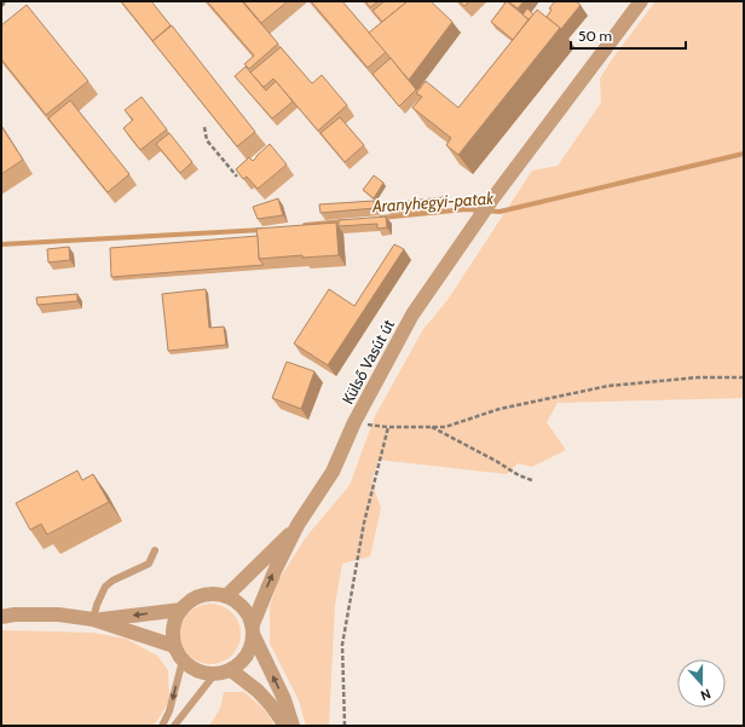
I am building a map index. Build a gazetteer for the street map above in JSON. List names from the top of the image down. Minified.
{"streets":{"street":["Külső Vasút út"]},"water":["Aranyhegyi-patak"],"scale_bar":"50 m","north":"bottom"}
